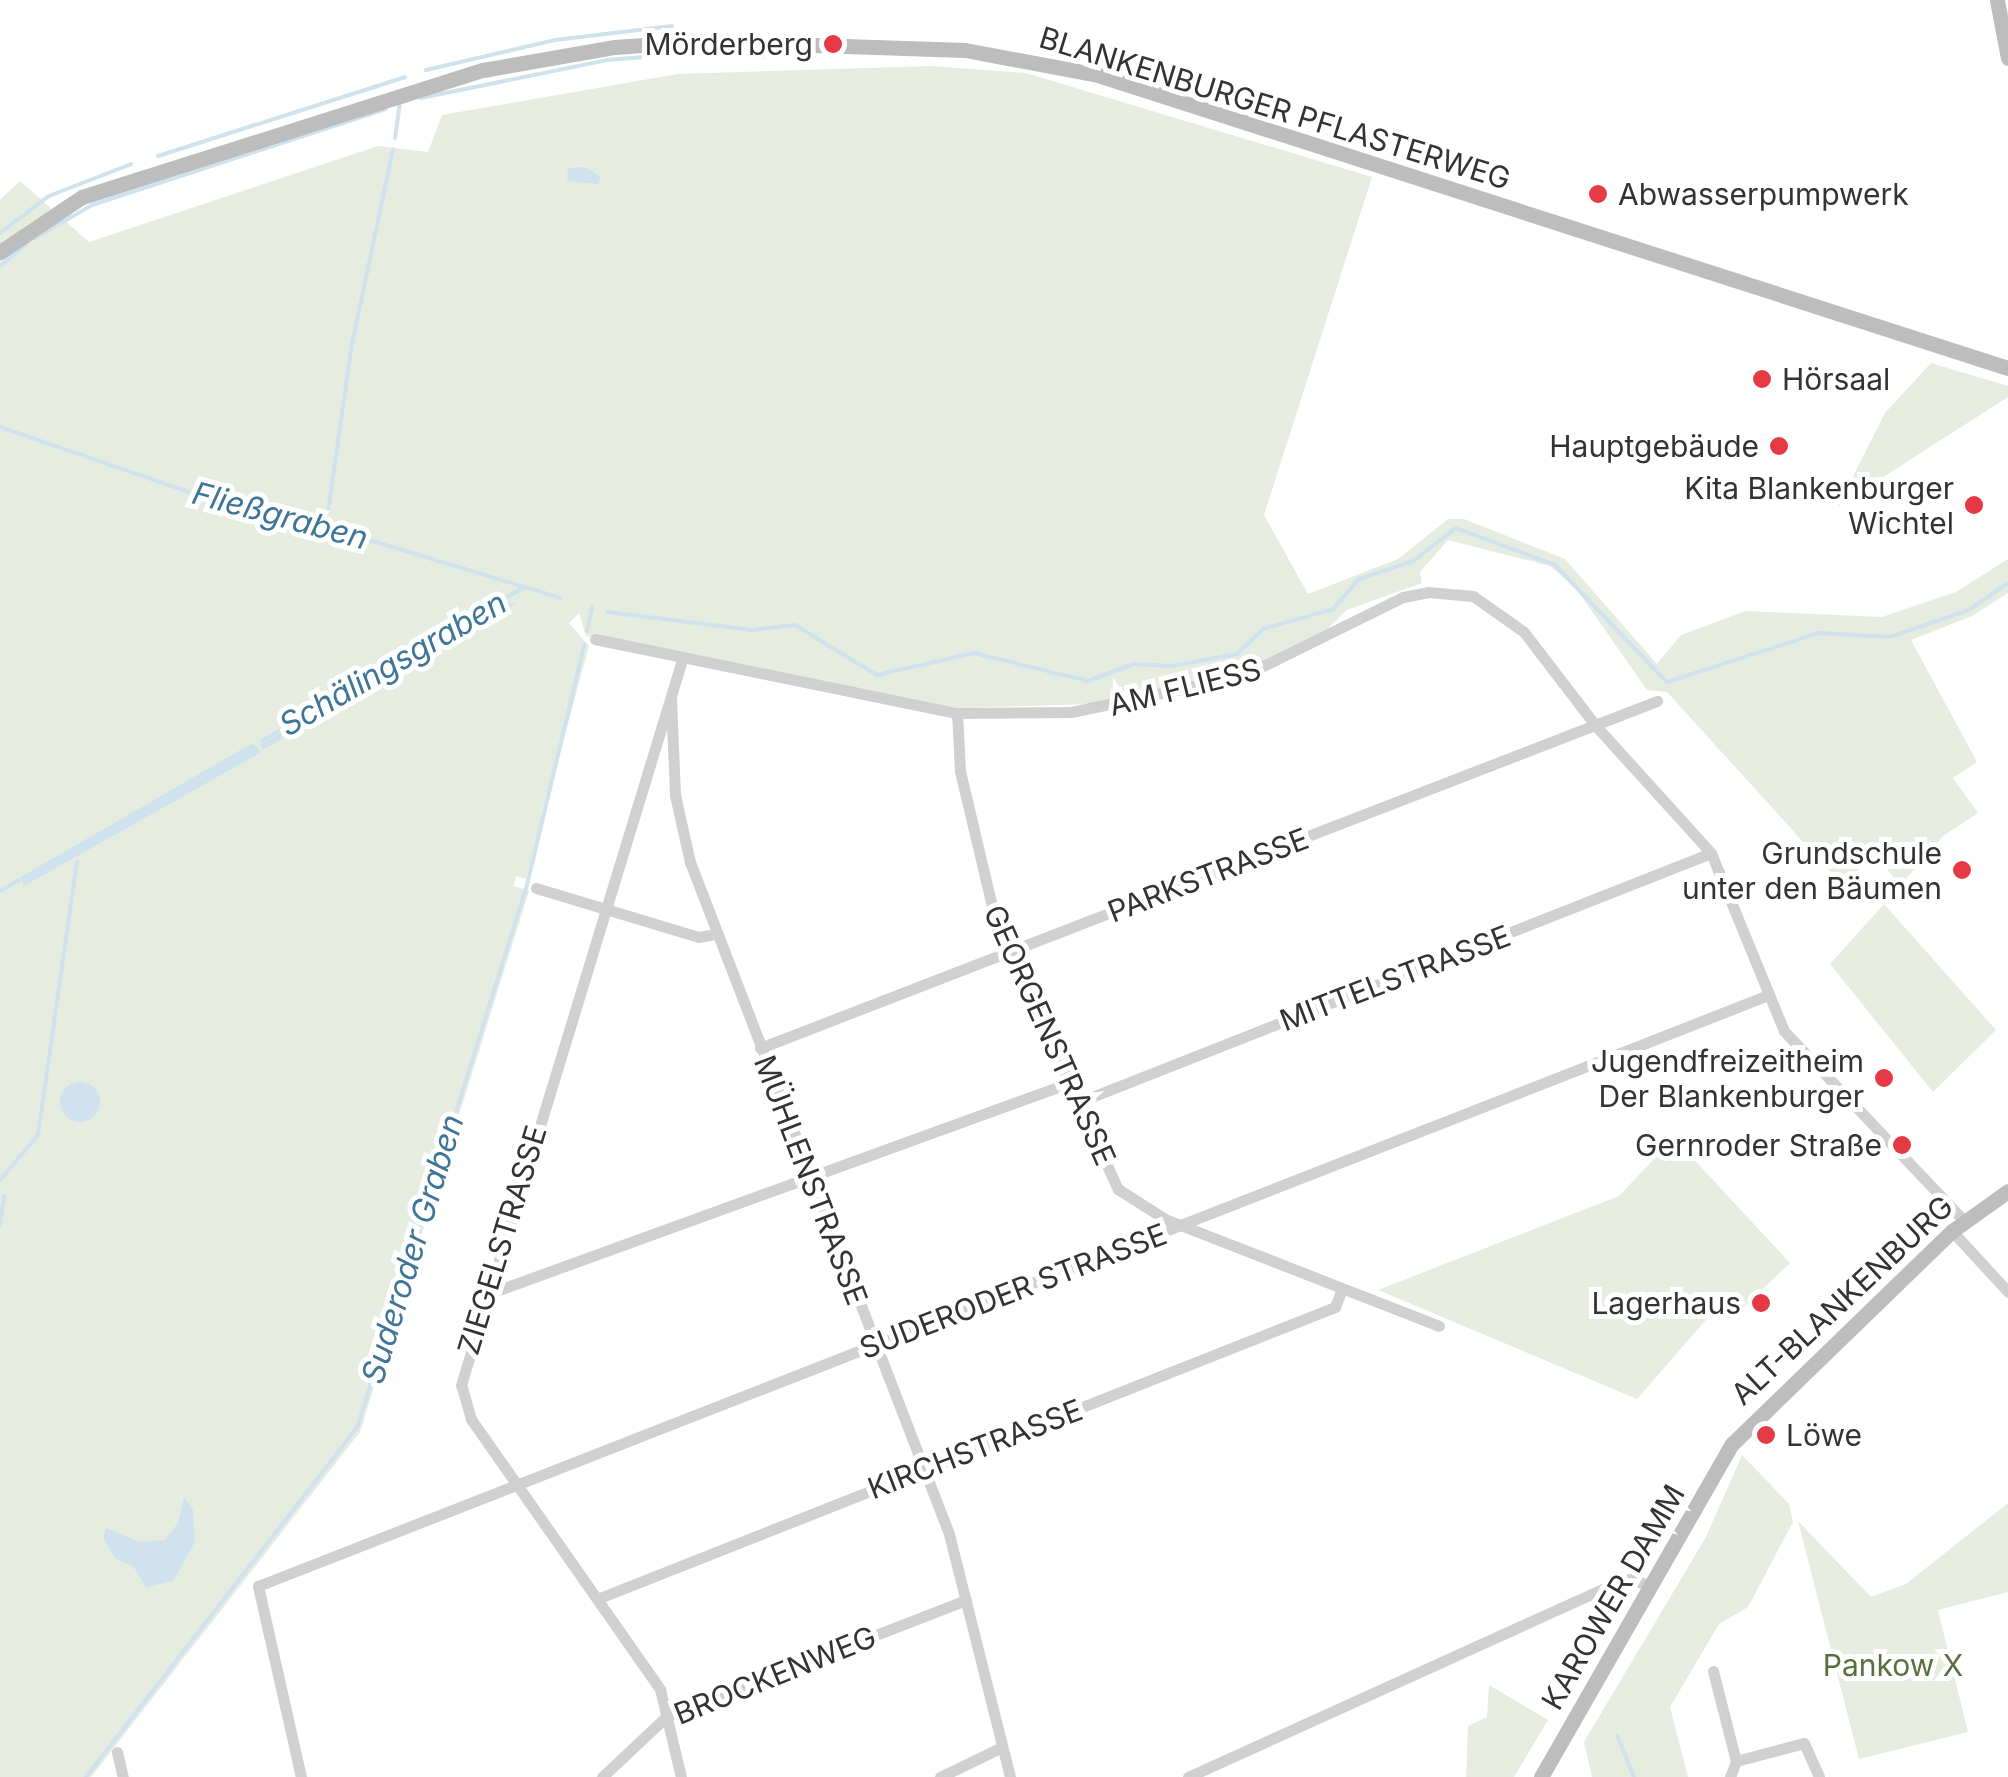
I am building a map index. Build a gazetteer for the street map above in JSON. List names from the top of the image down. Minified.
{"streets":{"main road":["BLANKENBURGER PFLASTERWEG","ALT-BLANKENBURG","KAROWER DAMM"],"street":["AM FLIESS","PARKSTRASSE","MITTELSTRASSE","GEORGENSTRASSE","MÜHLENSTRASSE","ZIEGELSTRASSE","SUDERODER STRASSE","KIRCHSTRASSE","BROCKENWEG"]},"crossings":[["AM FLIESS","PARKSTRASSE"],["AM FLIESS","MITTELSTRASSE"],["AM FLIESS","GEORGENSTRASSE"],["AM FLIESS","ZIEGELSTRASSE"],["PARKSTRASSE","GEORGENSTRASSE"],["PARKSTRASSE","MÜHLENSTRASSE"],["MITTELSTRASSE","GEORGENSTRASSE"],["GEORGENSTRASSE","SUDERODER STRASSE"],["GEORGENSTRASSE","KIRCHSTRASSE"],["MÜHLENSTRASSE","ZIEGELSTRASSE"],["MÜHLENSTRASSE","SUDERODER STRASSE"],["MÜHLENSTRASSE","KIRCHSTRASSE"],["MÜHLENSTRASSE","BROCKENWEG"],["ZIEGELSTRASSE","SUDERODER STRASSE"],["ZIEGELSTRASSE","KIRCHSTRASSE"],["ZIEGELSTRASSE","BROCKENWEG"],["ALT-BLANKENBURG","KAROWER DAMM"]],"water":["Fließgraben","Schälingsgraben","Suderoder Graben"],"parks":["Pankow X"],"places":["Mörderberg","Abwasserpumpwerk","Hörsaal","Hauptgebäude","Kita Blankenburger Wichtel","Grundschule unter den Bäumen","Jugendfreizeitheim Der Blankenburger","Gernroder Straße","Lagerhaus","Löwe"]}
